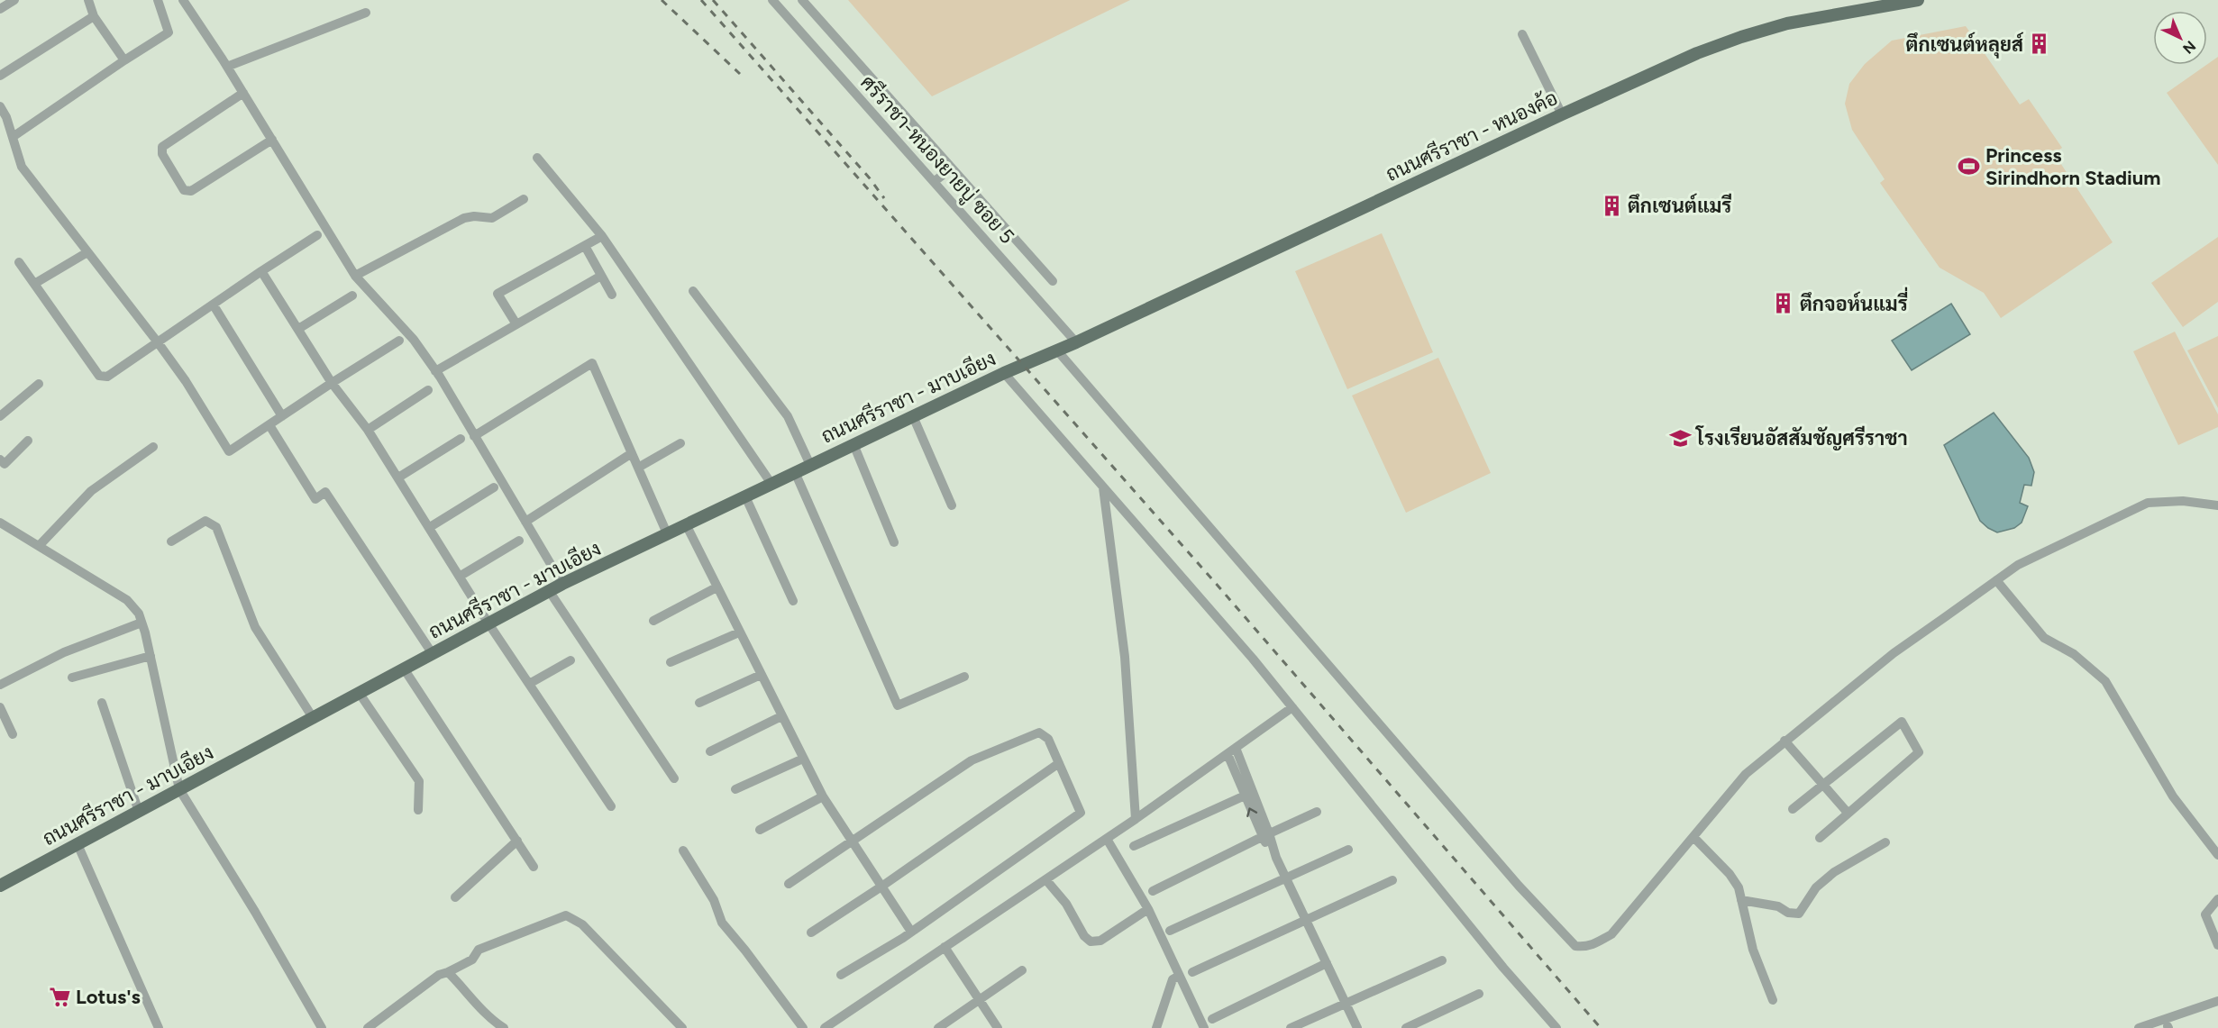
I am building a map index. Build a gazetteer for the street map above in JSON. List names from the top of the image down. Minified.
{"streets":{"main road":["ถนนศรีราชา - หนองค้อ","ถนนศรีราชา - มาบเอียง"],"street":["ศรีราชา-หนองยายบู่ ซอย 5"]},"crossings":[["ถนนศรีราชา - หนองค้อ","ศรีราชา-หนองยายบู่ ซอย 5"],["ถนนศรีราชา - หนองค้อ","ถนนศรีราชา - มาบเอียง"]],"places":{"building":["ตึกเซนต์หลุยส์","ตึกเซนต์แมรี","ตึกจอห์นแมรี่"],"sports":["Princess Sirindhorn Stadium"],"school or university":["โรงเรียนอัสสัมชัญศรีราชา"],"supermarket":["Lotus's"]},"north":"bottom right"}
